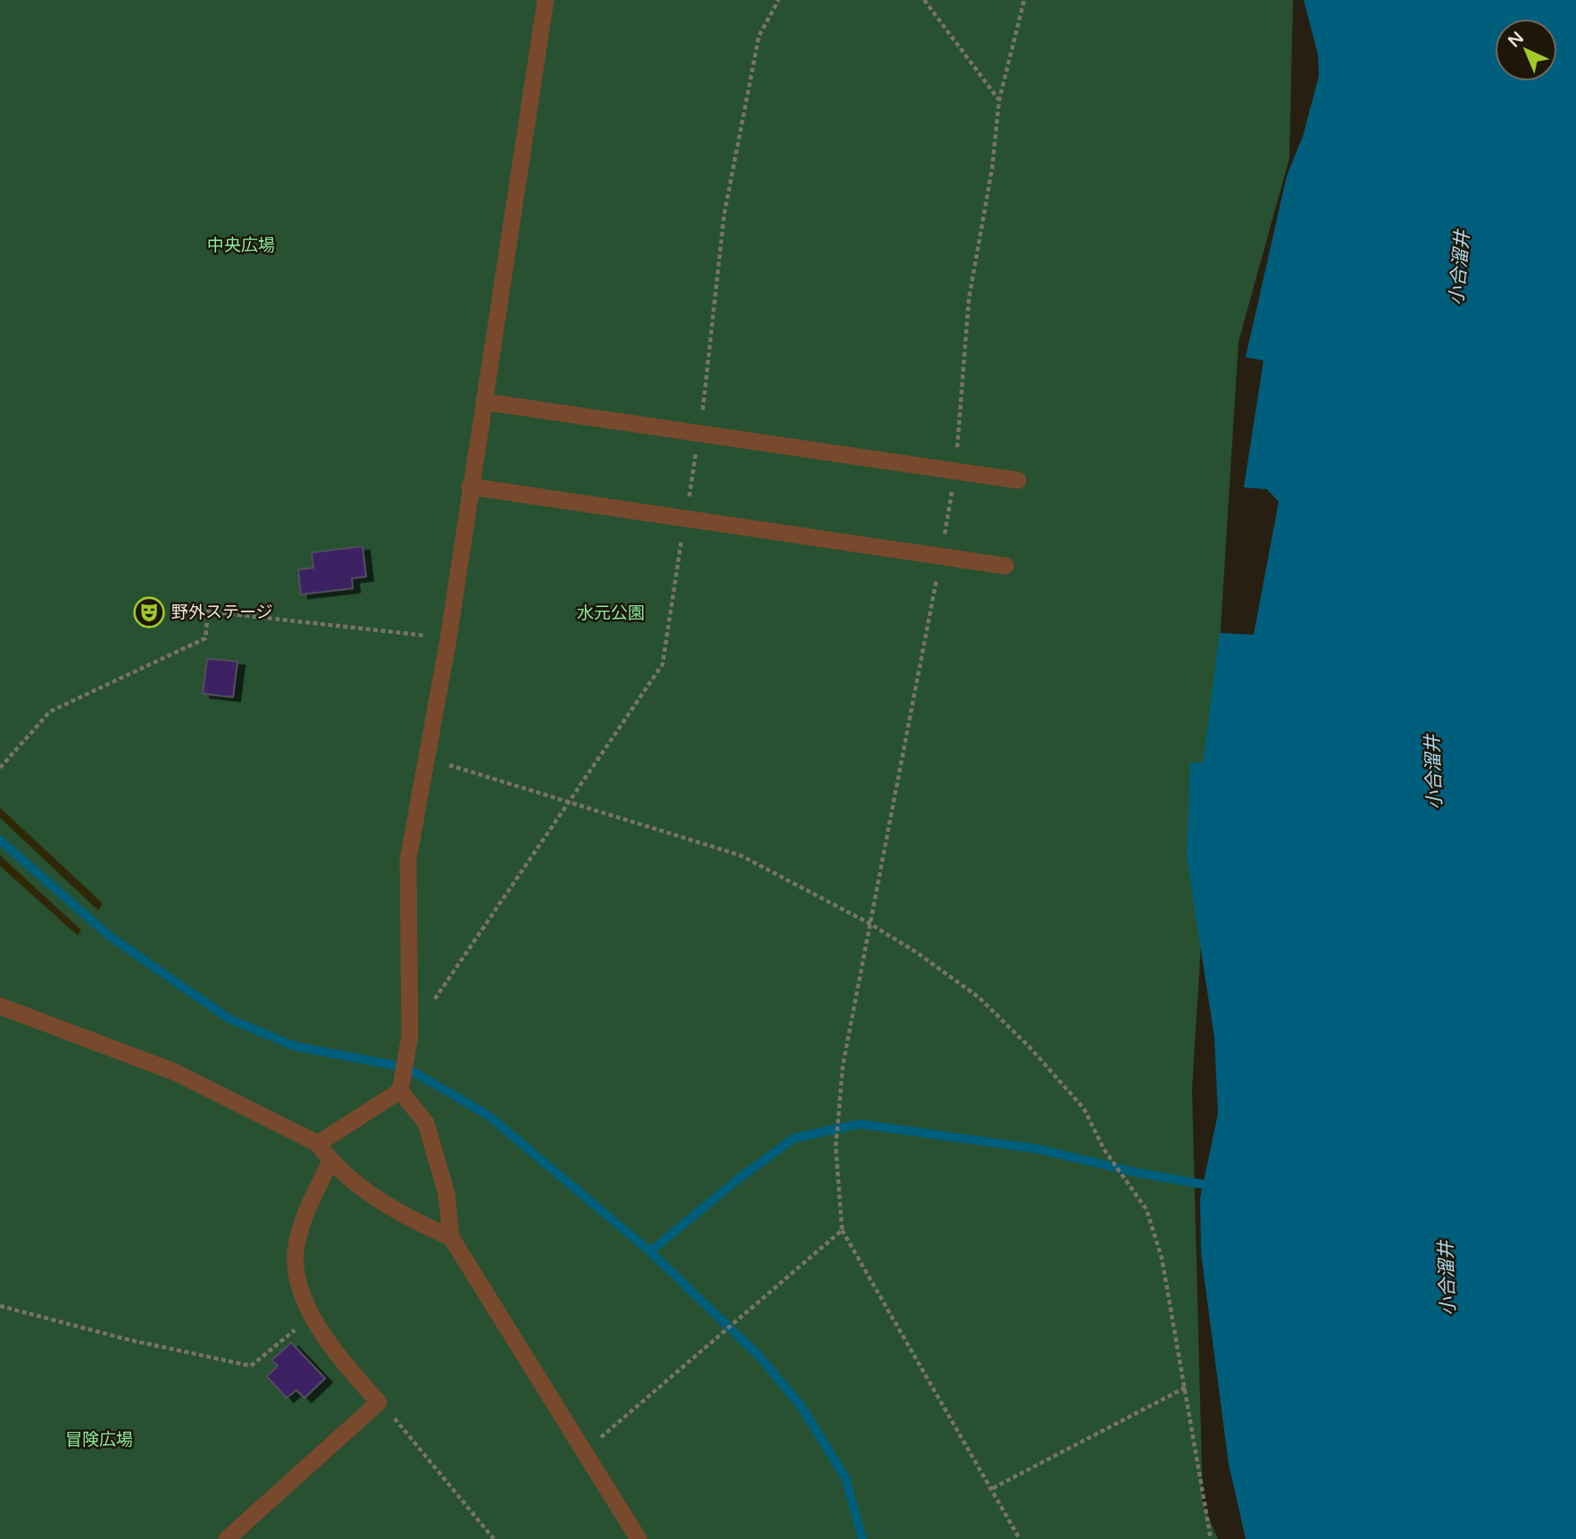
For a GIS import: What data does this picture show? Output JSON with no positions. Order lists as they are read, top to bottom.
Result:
{
  "water": ["小合溜井"],
  "parks": ["中央広場", "水元公園", "冒険広場"],
  "places": {
    "theatre": ["野外ステージ"]
  },
  "north": "top left"
}
